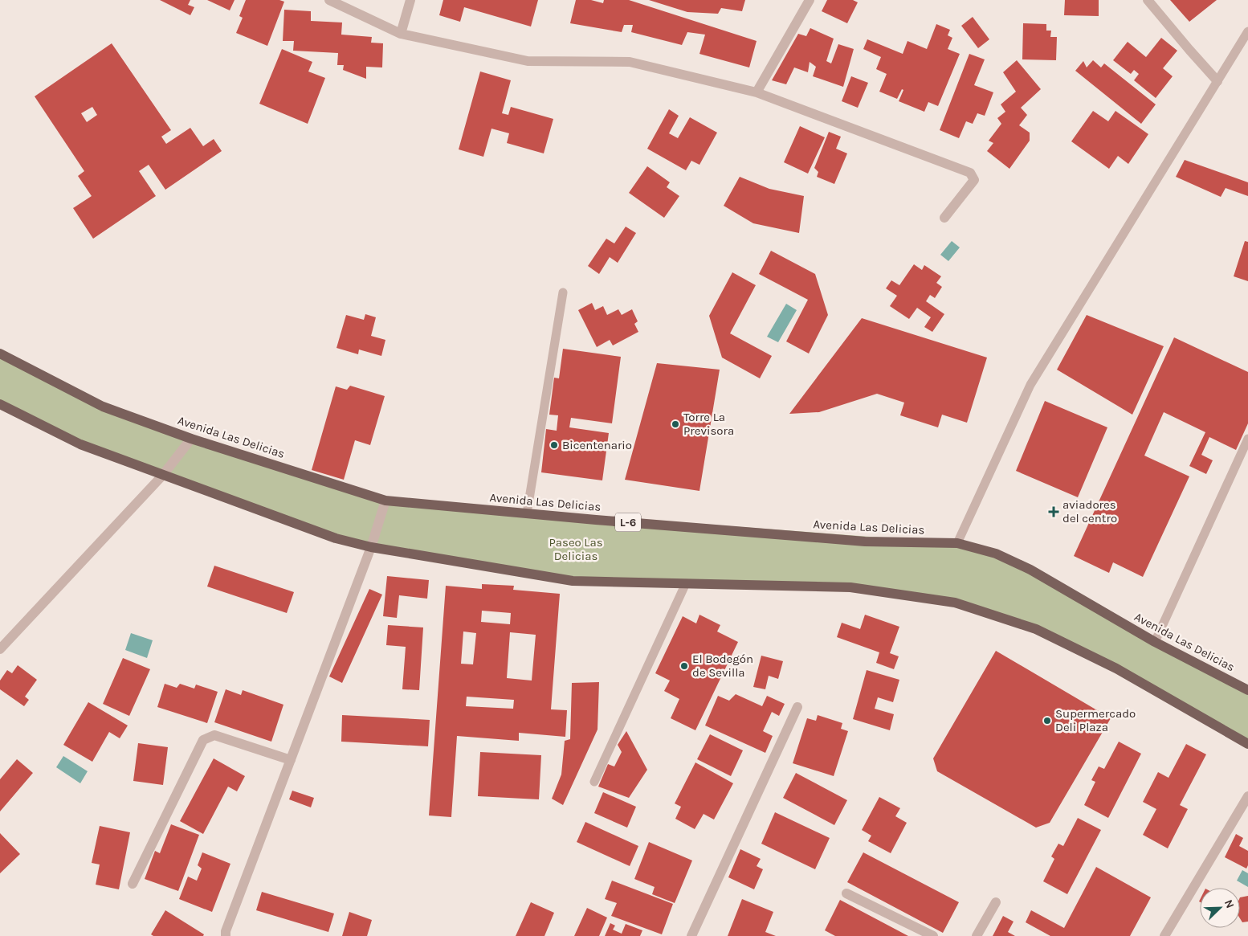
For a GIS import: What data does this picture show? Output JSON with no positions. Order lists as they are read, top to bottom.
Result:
{
  "streets": {
    "main road": ["Avenida Las Delicias", "L-6"]
  },
  "parks": ["Paseo Las Delicias"],
  "places": {
    "other": [
      "Torre La Previsora",
      "Bicentenario",
      "El Bodegón de Sevilla",
      "Supermercado Deli Plaza"
    ],
    "health": ["aviadores del centro"]
  },
  "north": "top right"
}
